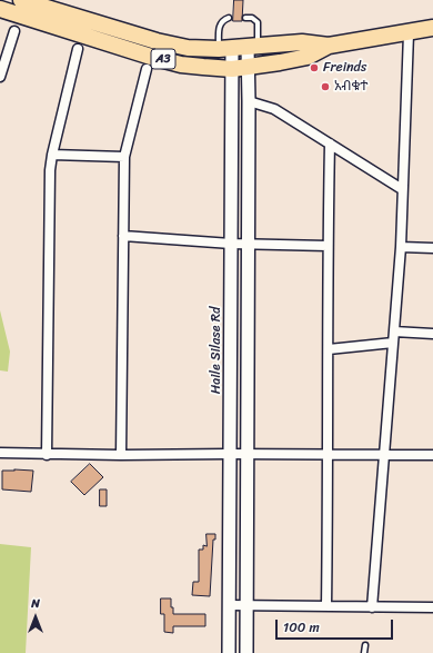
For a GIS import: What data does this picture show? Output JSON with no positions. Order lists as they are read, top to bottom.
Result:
{
  "streets": {
    "highway": ["A3"],
    "main road": ["Haile Silase Rd"]
  },
  "crossings": [
    ["A3", "Haile Silase Rd"]
  ],
  "places": ["Freinds", "አብቁተ"],
  "scale_bar": "100 m",
  "north": "top"
}
